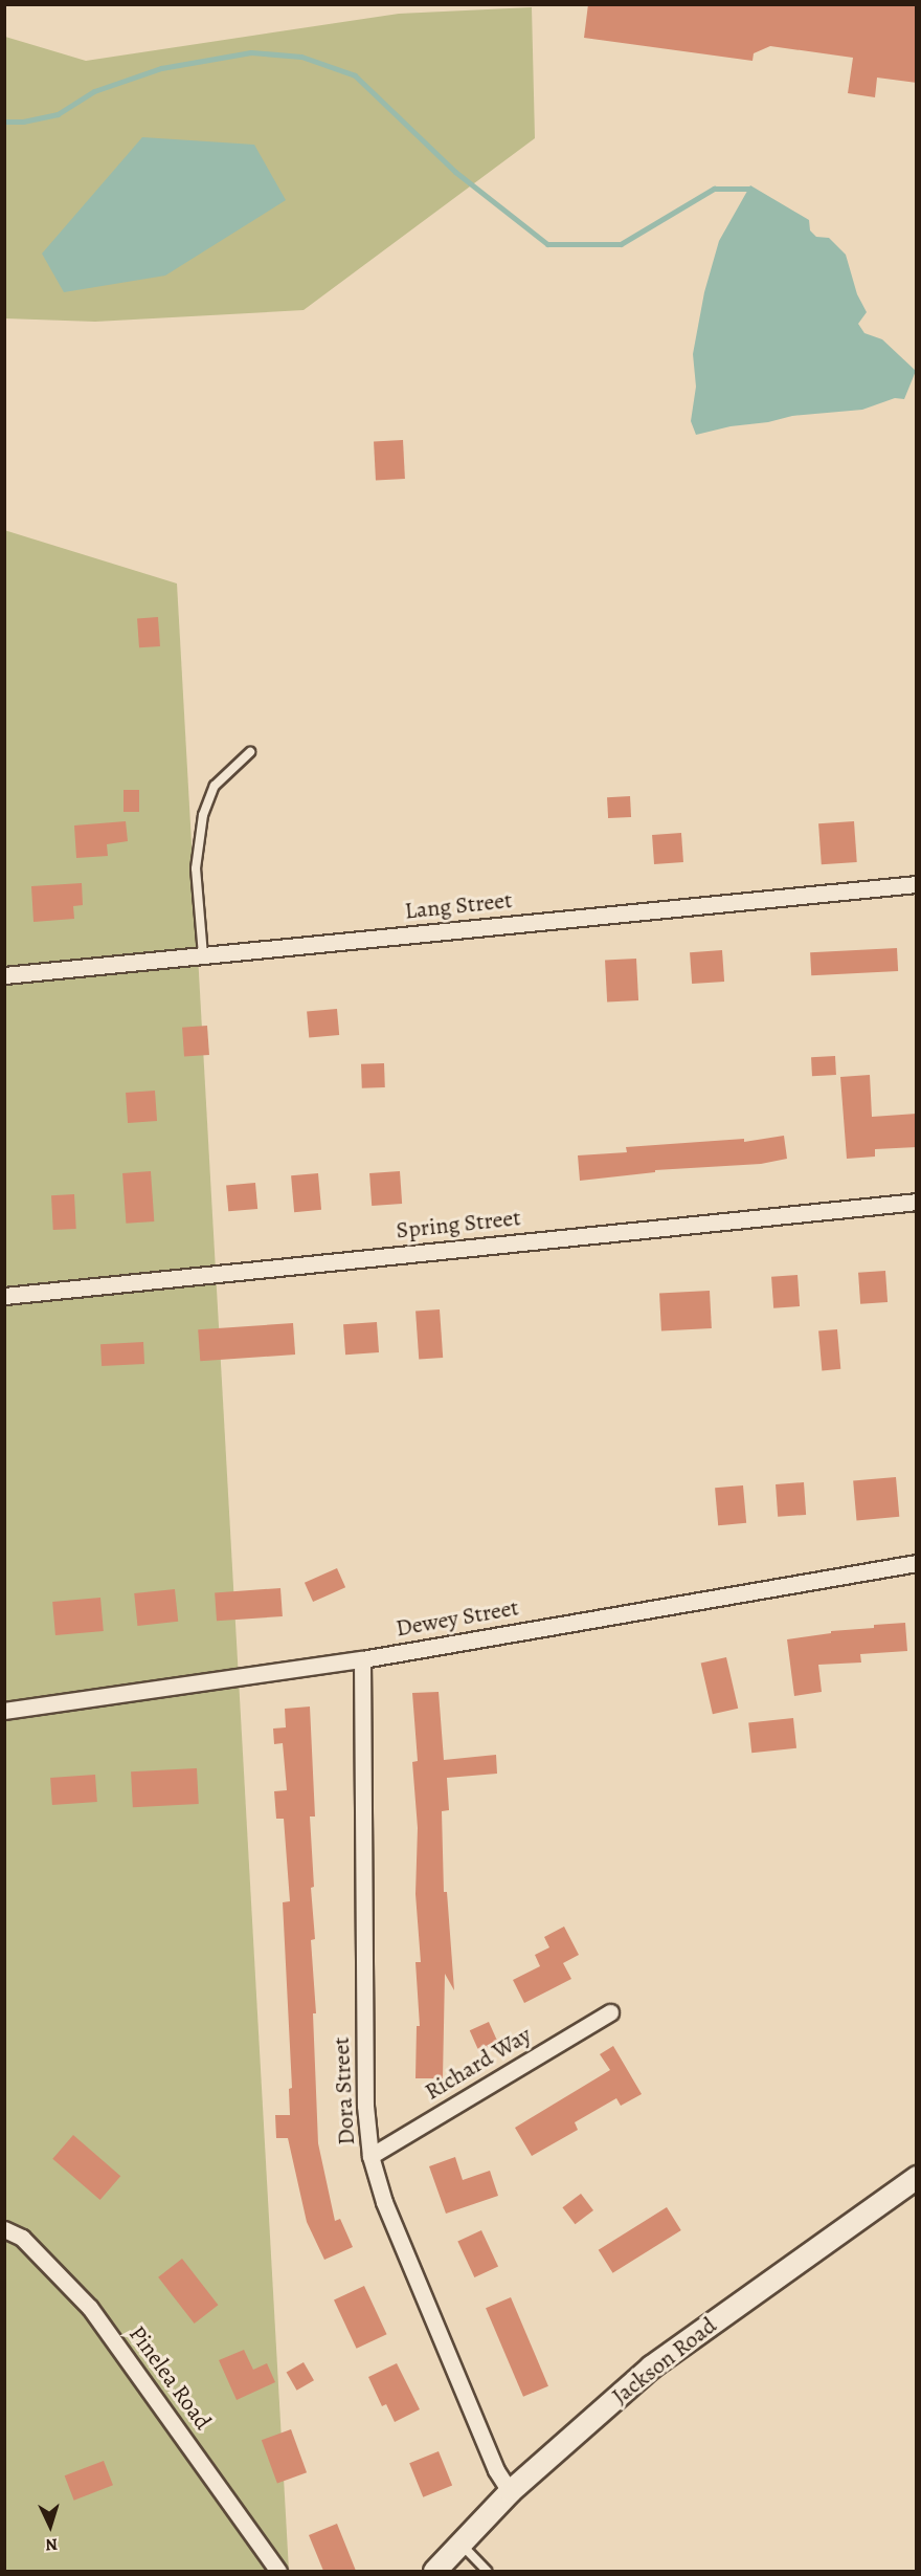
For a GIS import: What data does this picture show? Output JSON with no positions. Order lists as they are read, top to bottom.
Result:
{
  "streets": {
    "main road": ["Jackson Road"],
    "street": [
      "Lang Street",
      "Spring Street",
      "Dewey Street",
      "Richard Way",
      "Dora Street",
      "Pinelea Road"
    ]
  },
  "crossings": [
    ["Dewey Street", "Dora Street"],
    ["Richard Way", "Dora Street"],
    ["Dora Street", "Jackson Road"]
  ],
  "north": "bottom"
}
